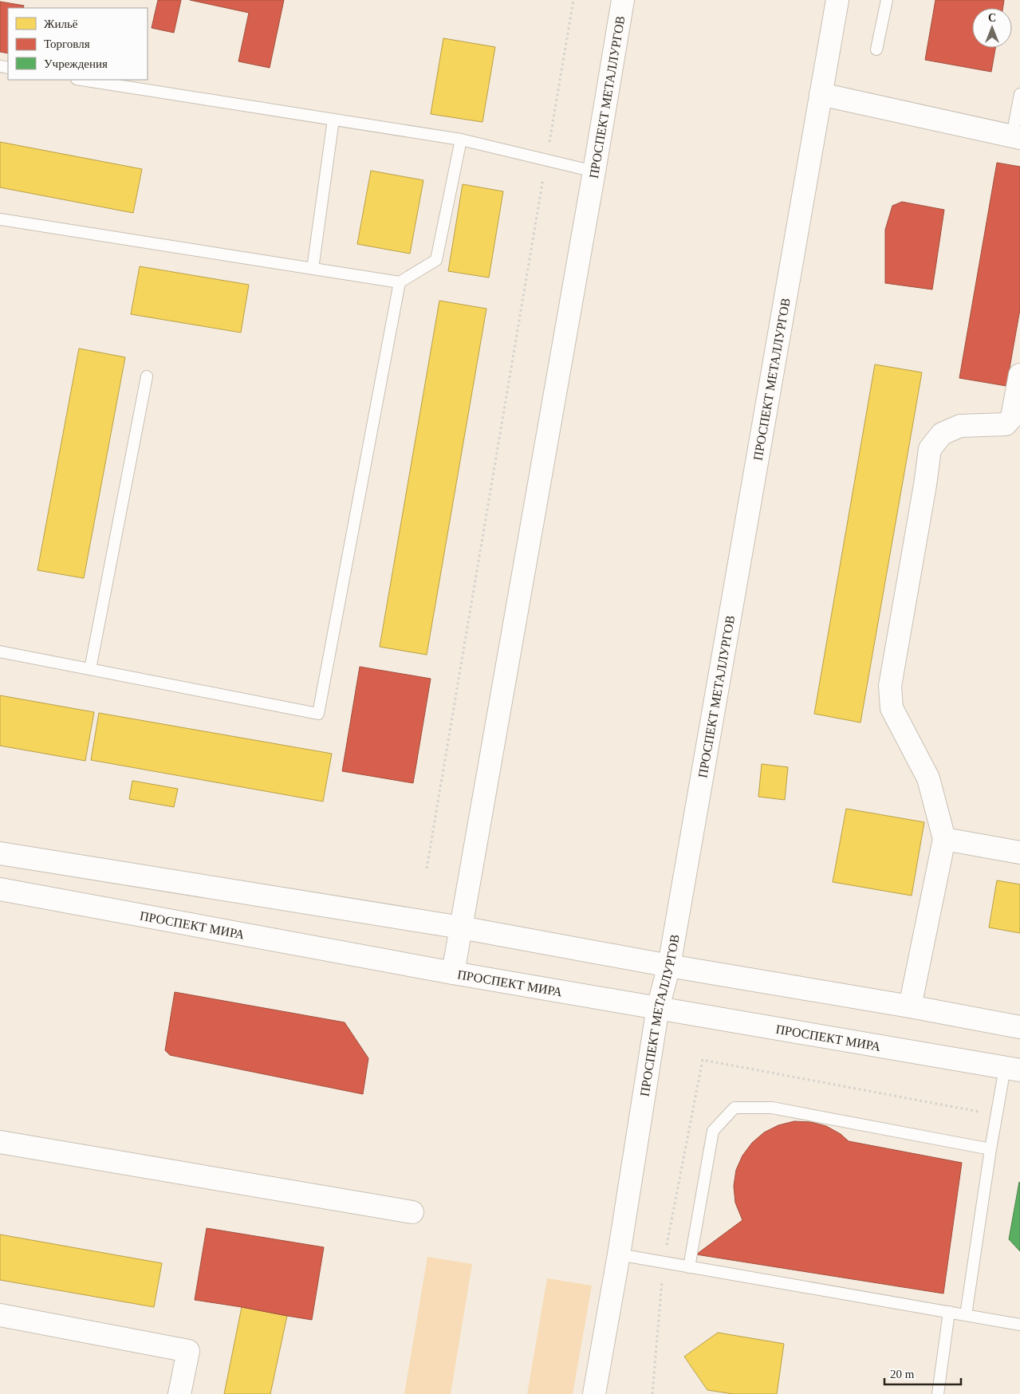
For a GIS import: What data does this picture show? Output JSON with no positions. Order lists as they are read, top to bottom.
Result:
{
  "streets": {
    "main road": ["ПРОСПЕКТ МЕТАЛЛУРГОВ", "ПРОСПЕКТ МИРА"]
  },
  "crossings": [
    ["ПРОСПЕКТ МЕТАЛЛУРГОВ", "ПРОСПЕКТ МИРА"]
  ],
  "legend": ["Жильё", "Торговля", "Учреждения"],
  "scale_bar": "20 m",
  "north": "top"
}
